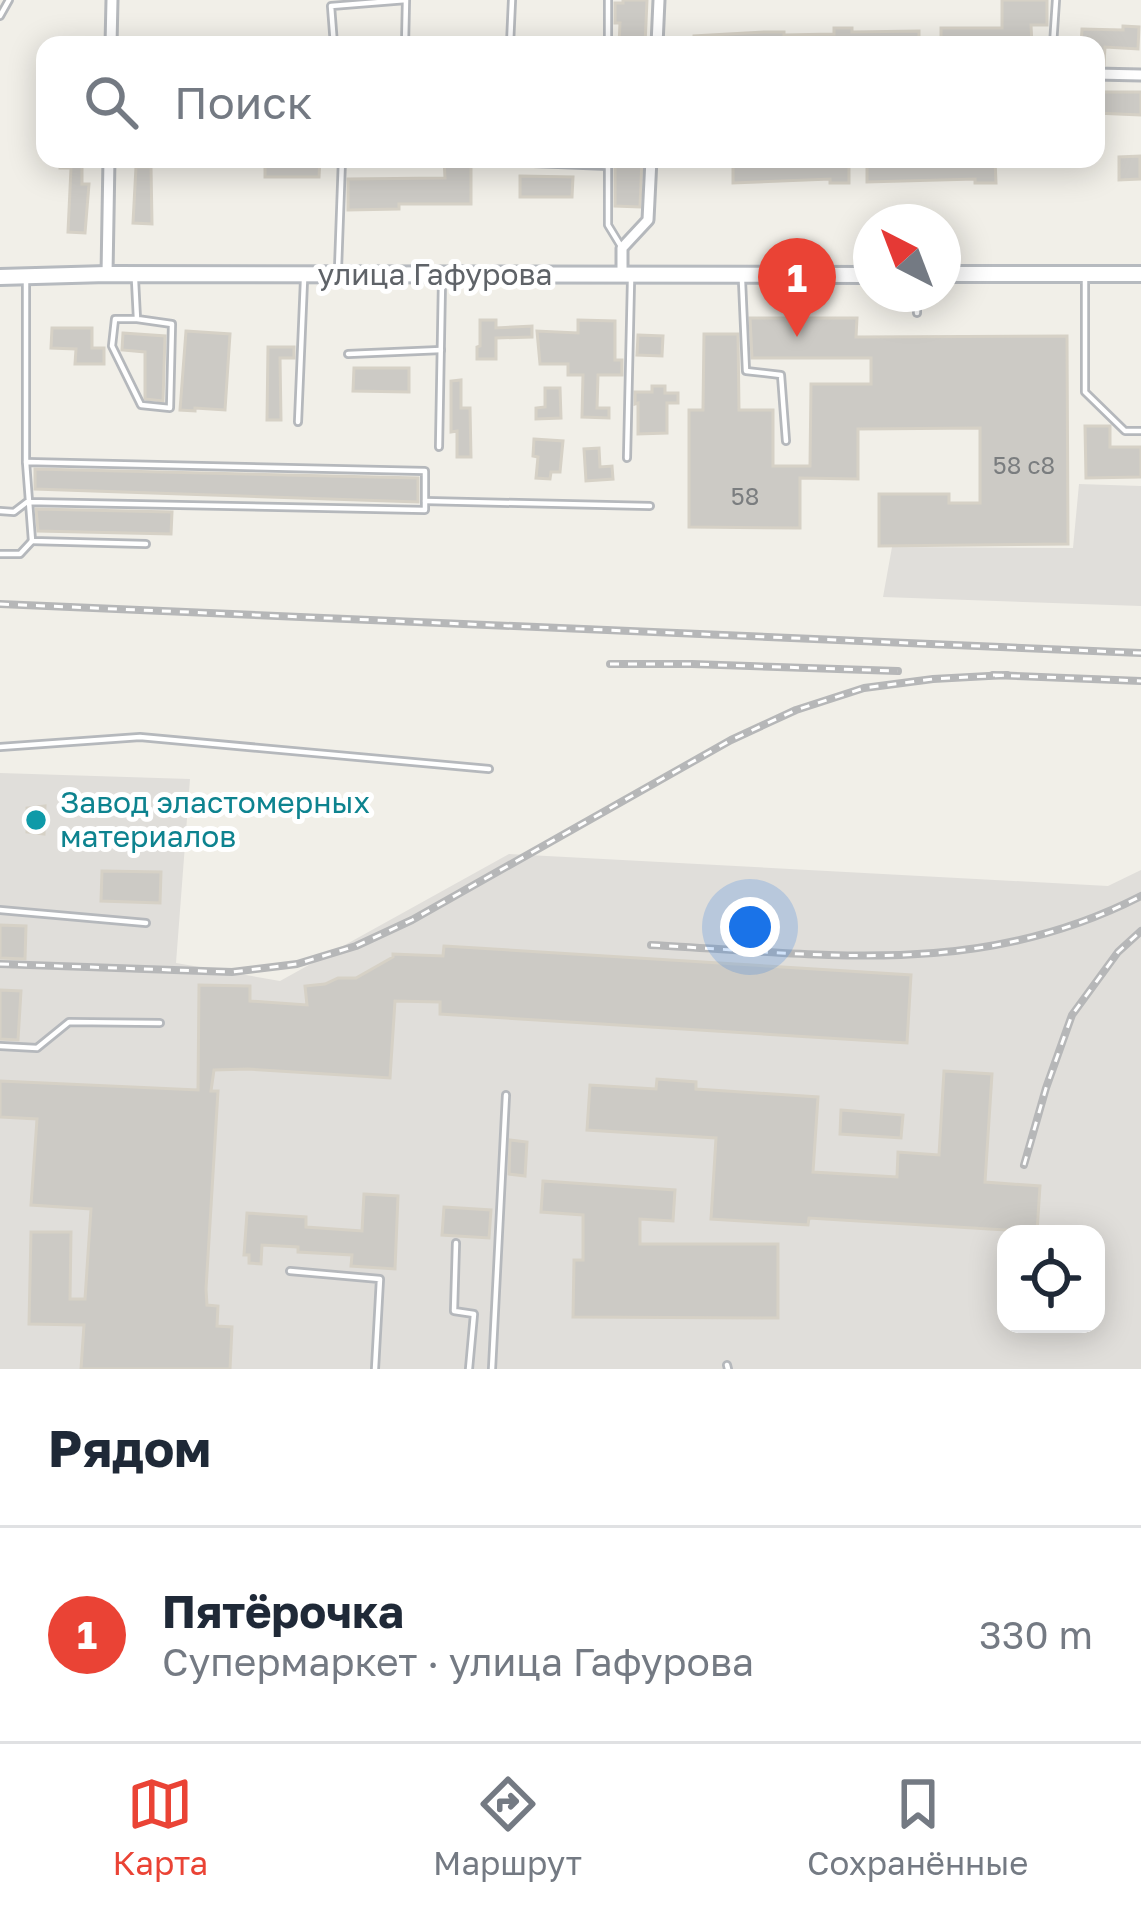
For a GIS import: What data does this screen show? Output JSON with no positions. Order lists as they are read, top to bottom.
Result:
{
  "streets": {
    "main road": ["улица Гафурова"]
  },
  "places": ["Завод эластомерных материалов"],
  "house_numbers": ["58 с8", "58"],
  "north": "top left",
  "page": {
    "search": "Поиск",
    "pins": "1",
    "heading": "Рядом",
    "list": [
      {
        "mark": "1",
        "name": "Пятёрочка",
        "note": "Супермаркет · улица Гафурова",
        "value": "330 m"
      }
    ],
    "nav": ["Карта", "Маршрут", "Сохранённые"]
  }
}
